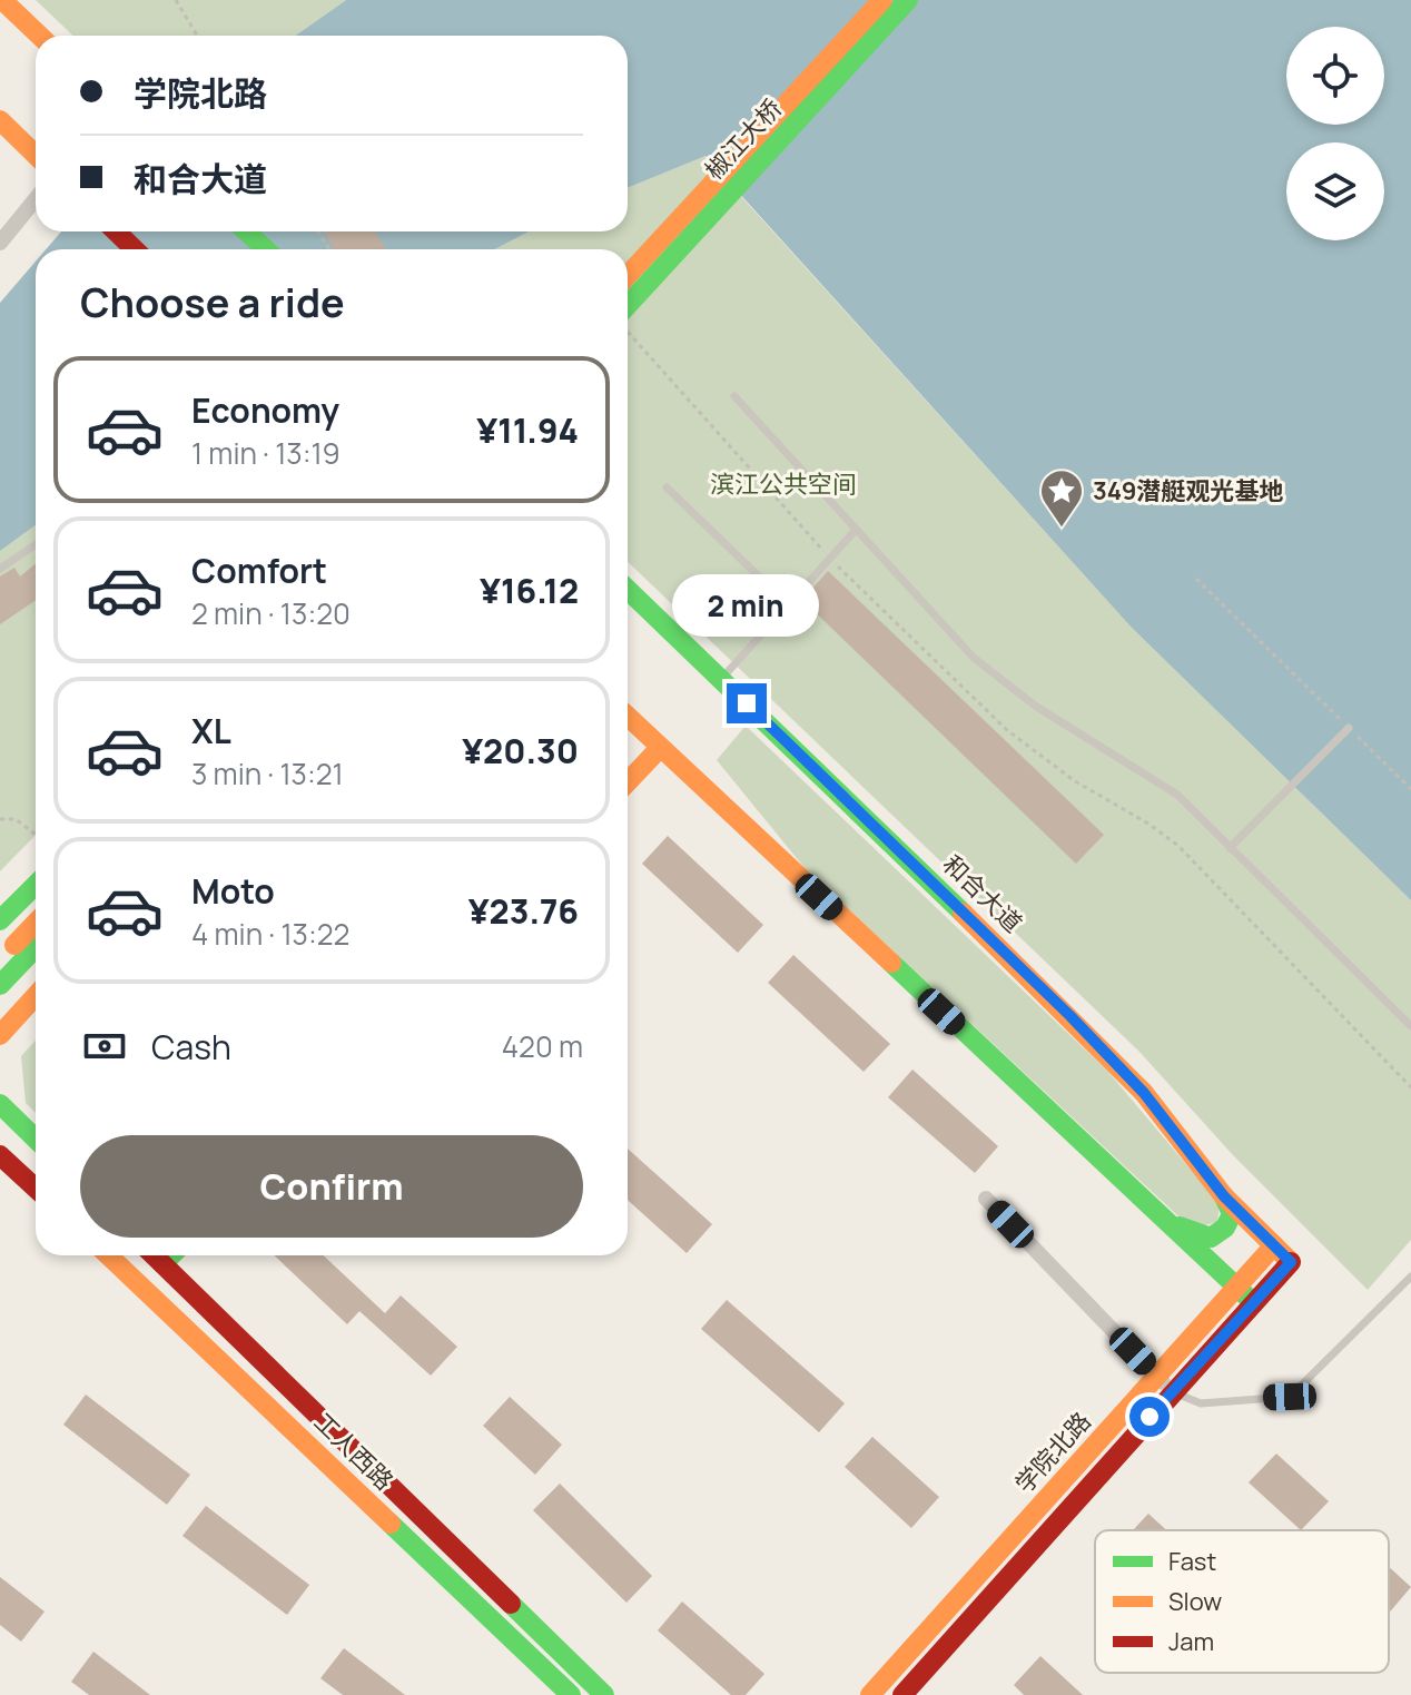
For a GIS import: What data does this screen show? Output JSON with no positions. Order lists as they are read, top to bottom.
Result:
{
  "streets": {
    "main road": [
      "椒江大桥",
      "和合大道",
      "工人西路",
      "学院北路"
    ]
  },
  "crossings": [
    ["和合大道", "学院北路"]
  ],
  "parks": ["滨江公共空间"],
  "places": {
    "place": ["349潜艇观光基地"]
  },
  "legend": ["Fast", "Slow", "Jam"],
  "page": {
    "banner": ["学院北路", "和合大道"],
    "heading": "Choose a ride",
    "list": [
      {
        "name": "Economy",
        "note": "1 min · 13:19",
        "value": "¥11.94"
      },
      {
        "name": "Comfort",
        "note": "2 min · 13:20",
        "value": "¥16.12"
      },
      {
        "name": "XL",
        "note": "3 min · 13:21",
        "value": "¥20.30"
      },
      {
        "name": "Moto",
        "note": "4 min · 13:22",
        "value": "¥23.76"
      }
    ],
    "bubble": "2 min",
    "pay": ["Cash", "420 m"],
    "buttons": "Confirm"
  }
}
